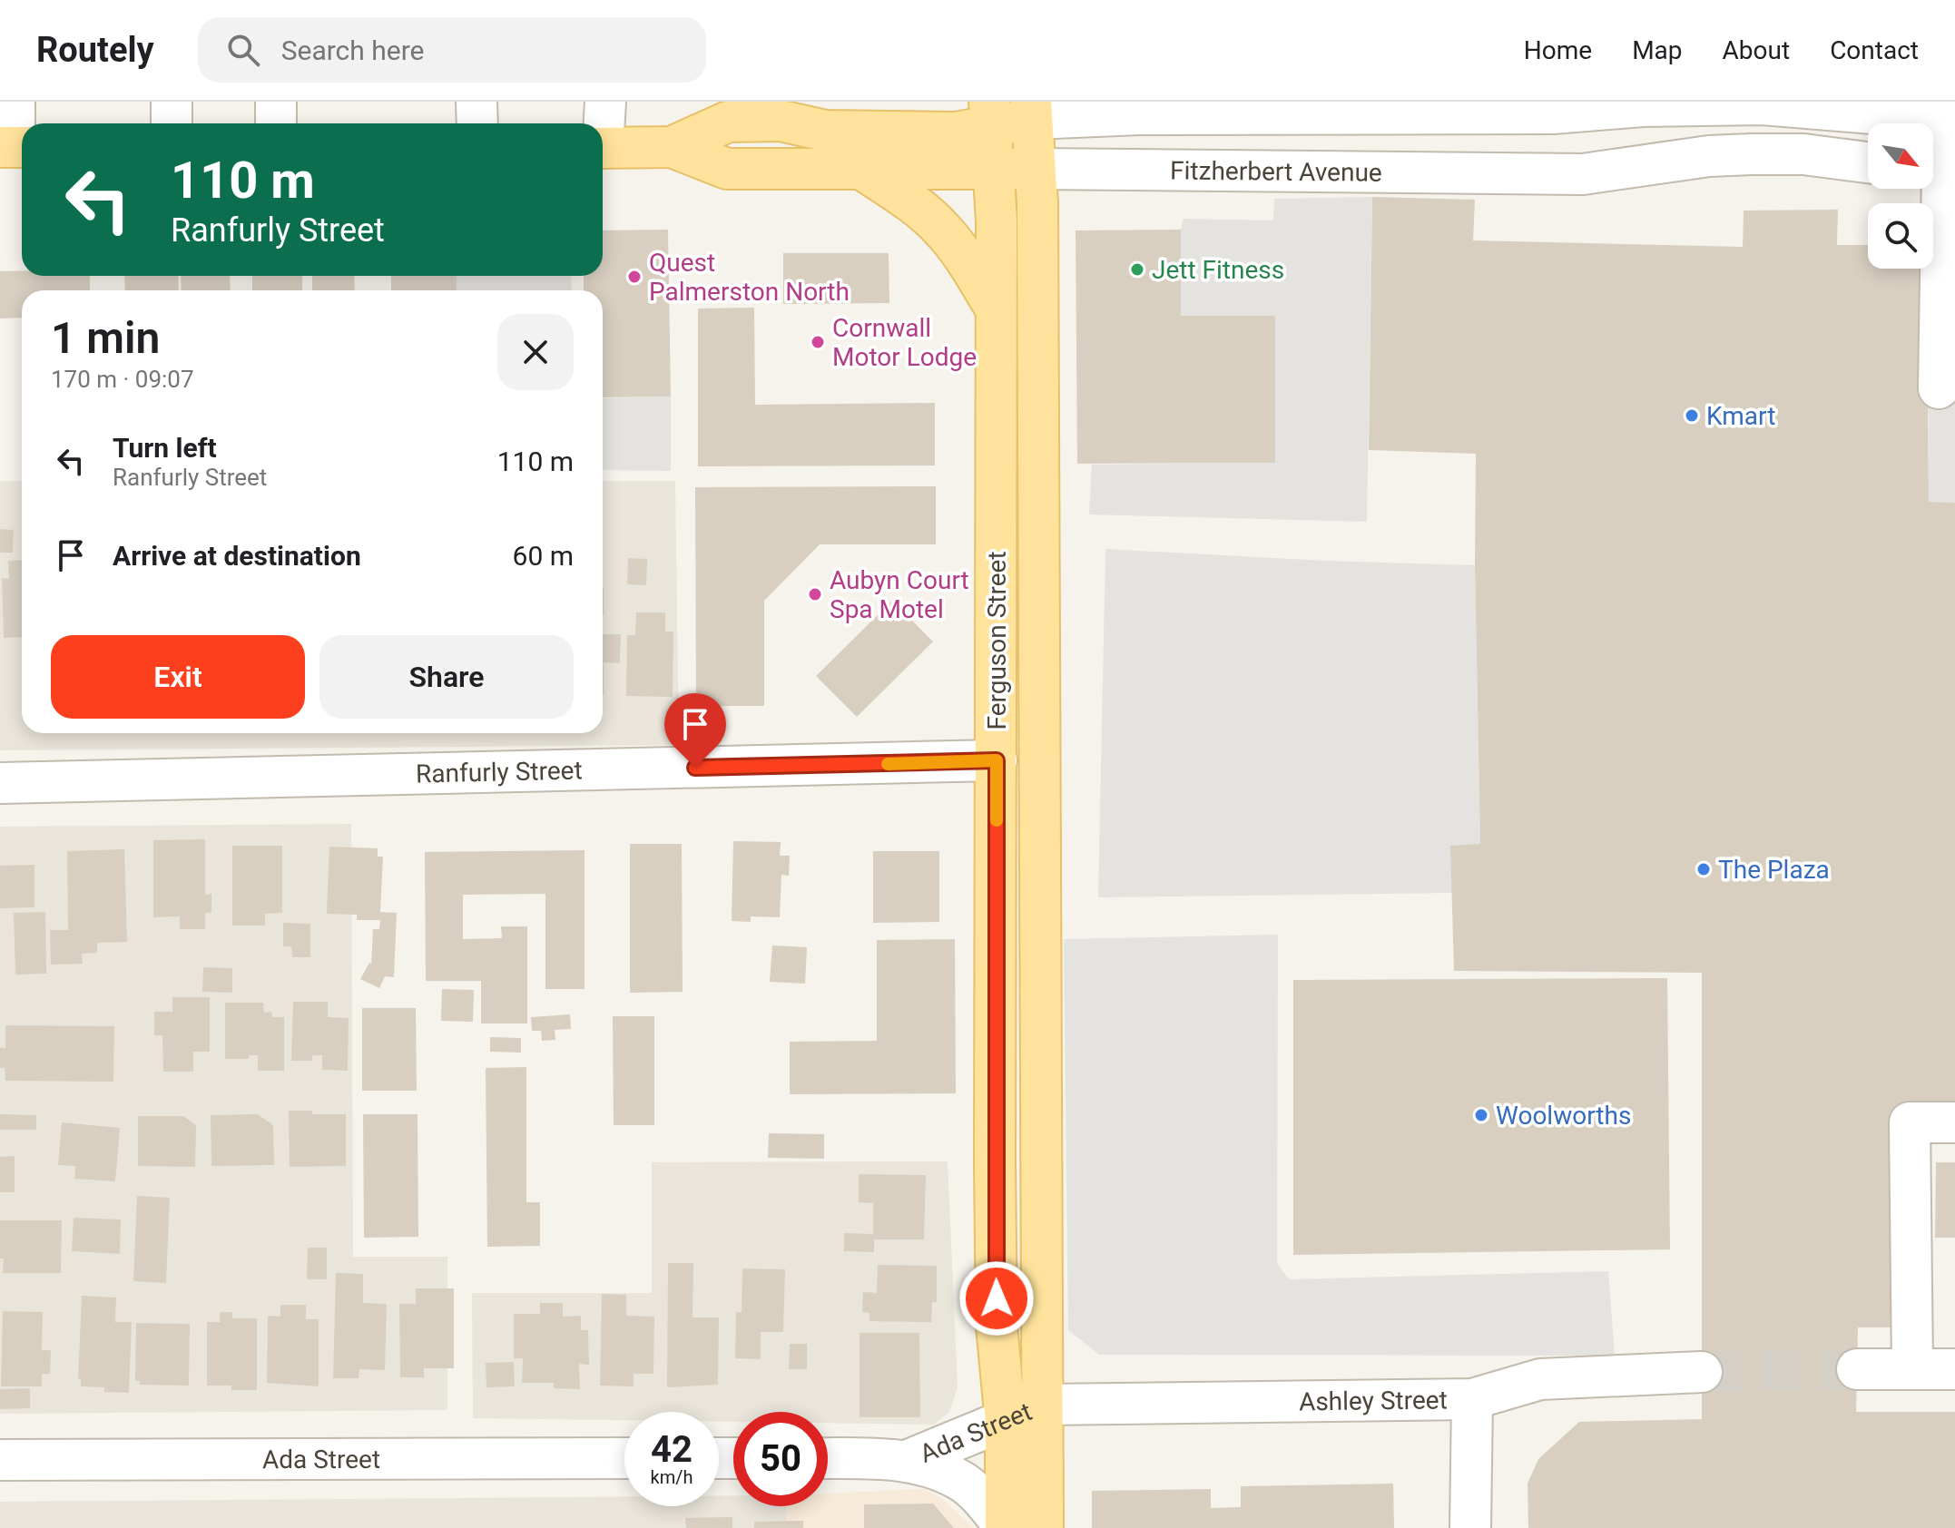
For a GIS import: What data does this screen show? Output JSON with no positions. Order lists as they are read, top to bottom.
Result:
{
  "streets": {
    "main road": ["Fitzherbert Avenue", "Ferguson Street"],
    "street": ["Ranfurly Street", "Ashley Street", "Ada Street"]
  },
  "crossings": [
    ["Fitzherbert Avenue", "Ferguson Street"],
    ["Ferguson Street", "Ranfurly Street"],
    ["Ferguson Street", "Ashley Street"],
    ["Ferguson Street", "Ada Street"],
    ["Ashley Street", "Ada Street"]
  ],
  "places": [
    "Jett Fitness",
    "Quest Palmerston North",
    "Cornwall Motor Lodge",
    "Kmart",
    "Aubyn Court Spa Motel",
    "The Plaza",
    "Woolworths"
  ],
  "north": "bottom right",
  "page": {
    "header": "Routely",
    "search": "Search here",
    "nav": [
      "Home",
      "Map",
      "About",
      "Contact"
    ],
    "turn": ["110 m", "Ranfurly Street"],
    "heading": ["1 min", "170 m · 09:07"],
    "list": [
      {
        "name": "Turn left",
        "note": "Ranfurly Street",
        "value": "110 m"
      },
      {
        "name": "Arrive at destination",
        "value": "60 m"
      }
    ],
    "buttons": ["Exit", "Share"],
    "speed": "42 km/h",
    "limit": "50"
  }
}
